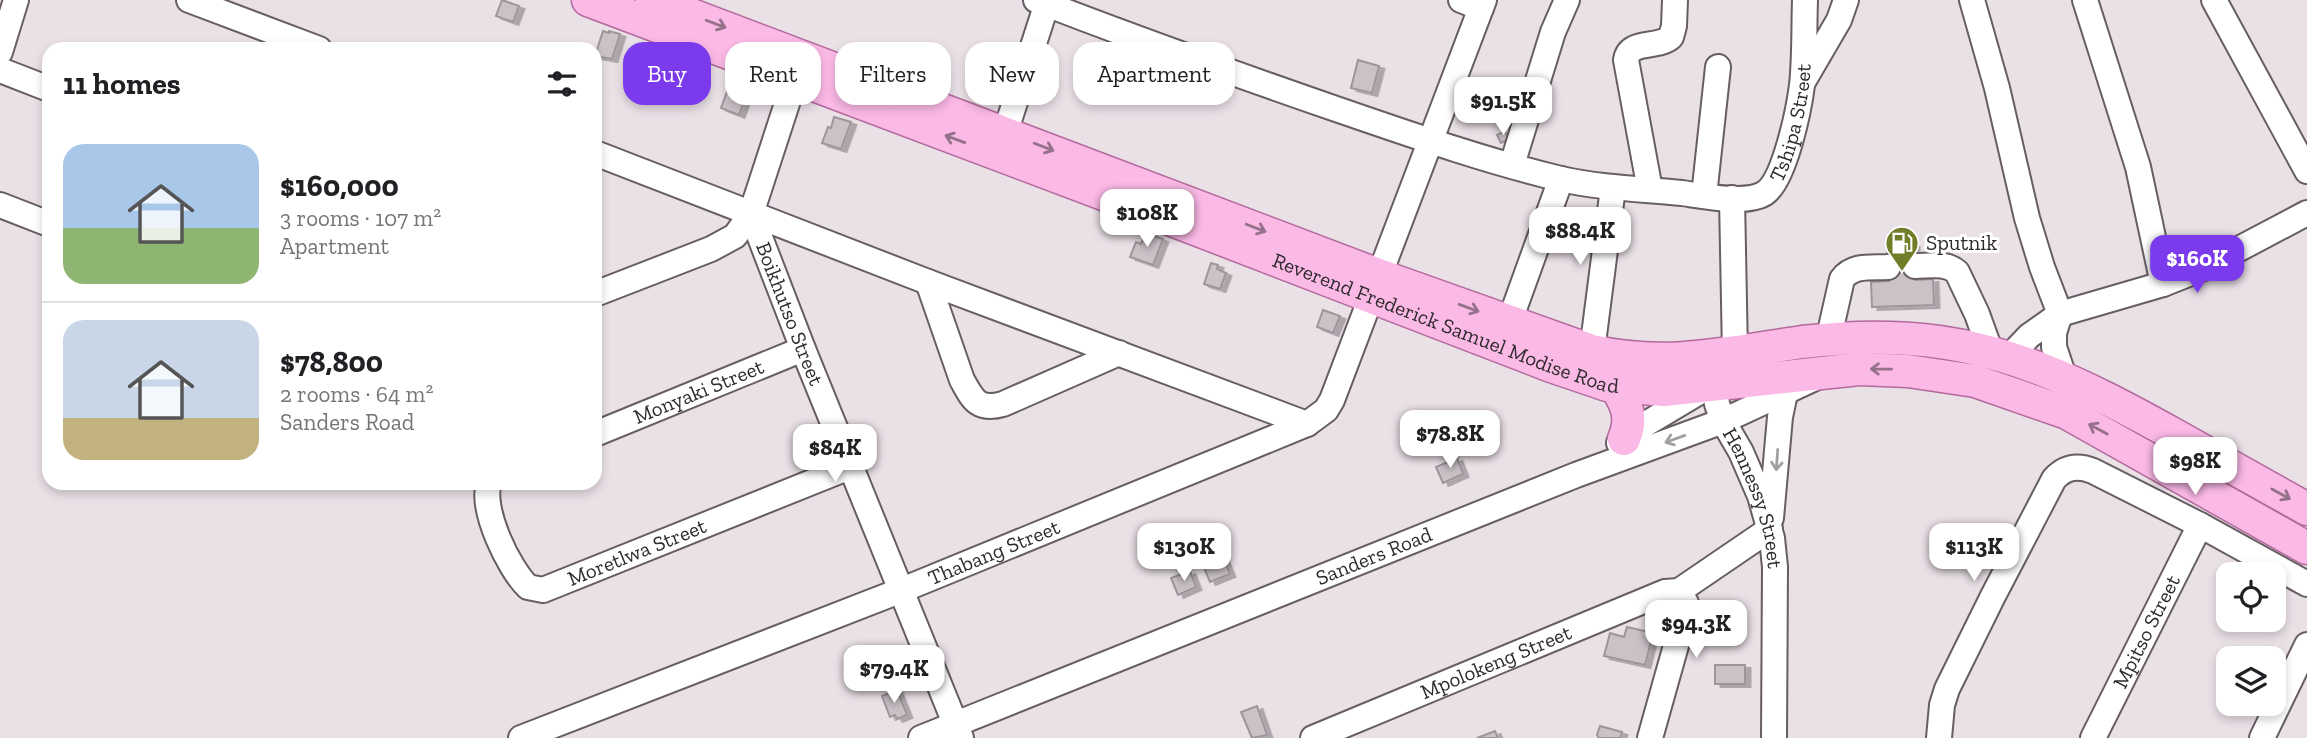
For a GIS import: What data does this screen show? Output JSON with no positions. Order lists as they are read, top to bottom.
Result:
{
  "streets": {
    "main road": ["Reverend Frederick Samuel Modise Road"],
    "street": [
      "Tshipa Street",
      "Boikhutso Street",
      "Monyaki Street",
      "Hennessy Street",
      "Thabang Street",
      "Moretlwa Street",
      "Sanders Road",
      "Mpitso Street",
      "Mpolokeng Street"
    ]
  },
  "crossings": [
    ["Tshipa Street", "Thabang Street"],
    ["Boikhutso Street", "Monyaki Street"],
    ["Boikhutso Street", "Thabang Street"],
    ["Boikhutso Street", "Moretlwa Street"],
    ["Boikhutso Street", "Sanders Road"],
    ["Reverend Frederick Samuel Modise Road", "Hennessy Street"],
    ["Reverend Frederick Samuel Modise Road", "Thabang Street"],
    ["Reverend Frederick Samuel Modise Road", "Sanders Road"],
    ["Hennessy Street", "Sanders Road"],
    ["Hennessy Street", "Mpolokeng Street"]
  ],
  "places": {
    "fuel station": ["Sputnik"]
  },
  "page": {
    "chip": [
      "Buy",
      "Rent",
      "Filters",
      "New",
      "Apartment"
    ],
    "heading": "11 homes",
    "price": [
      "$91.5K",
      "$108K",
      "$88.4K",
      "$160K",
      "$78.8K",
      "$84K",
      "$98K",
      "$130K",
      "$113K",
      "$94.3K",
      "$79.4K"
    ],
    "list": [
      {
        "name": "$160,000",
        "note": "3 rooms · 107 m² · Apartment"
      },
      {
        "name": "$78,800",
        "note": "2 rooms · 64 m² · Sanders Road"
      }
    ]
  }
}
